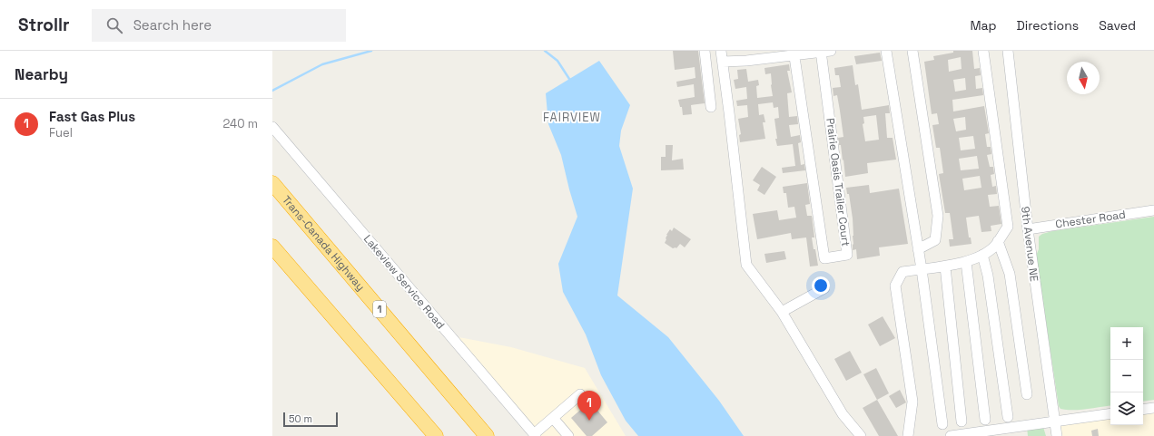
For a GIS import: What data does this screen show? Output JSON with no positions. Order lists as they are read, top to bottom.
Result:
{
  "streets": {
    "highway": ["Trans-Canada Highway", "1"],
    "street": [
      "Prairie Oasis Trailer Court",
      "Chester Road",
      "9th Avenue NE",
      "Lakeview Service Road"
    ]
  },
  "crossings": [
    ["Chester Road", "9th Avenue NE"]
  ],
  "districts": ["FAIRVIEW"],
  "scale_bar": "50 m",
  "north": "bottom",
  "page": {
    "header": "Strollr",
    "search": "Search here",
    "nav": ["Map", "Directions", "Saved"],
    "heading": "Nearby",
    "list": [
      {
        "mark": "1",
        "name": "Fast Gas Plus",
        "note": "Fuel",
        "value": "240 m"
      }
    ],
    "map_buttons": ["+", "−"],
    "pins": "1",
    "scale": "50 m"
  }
}
